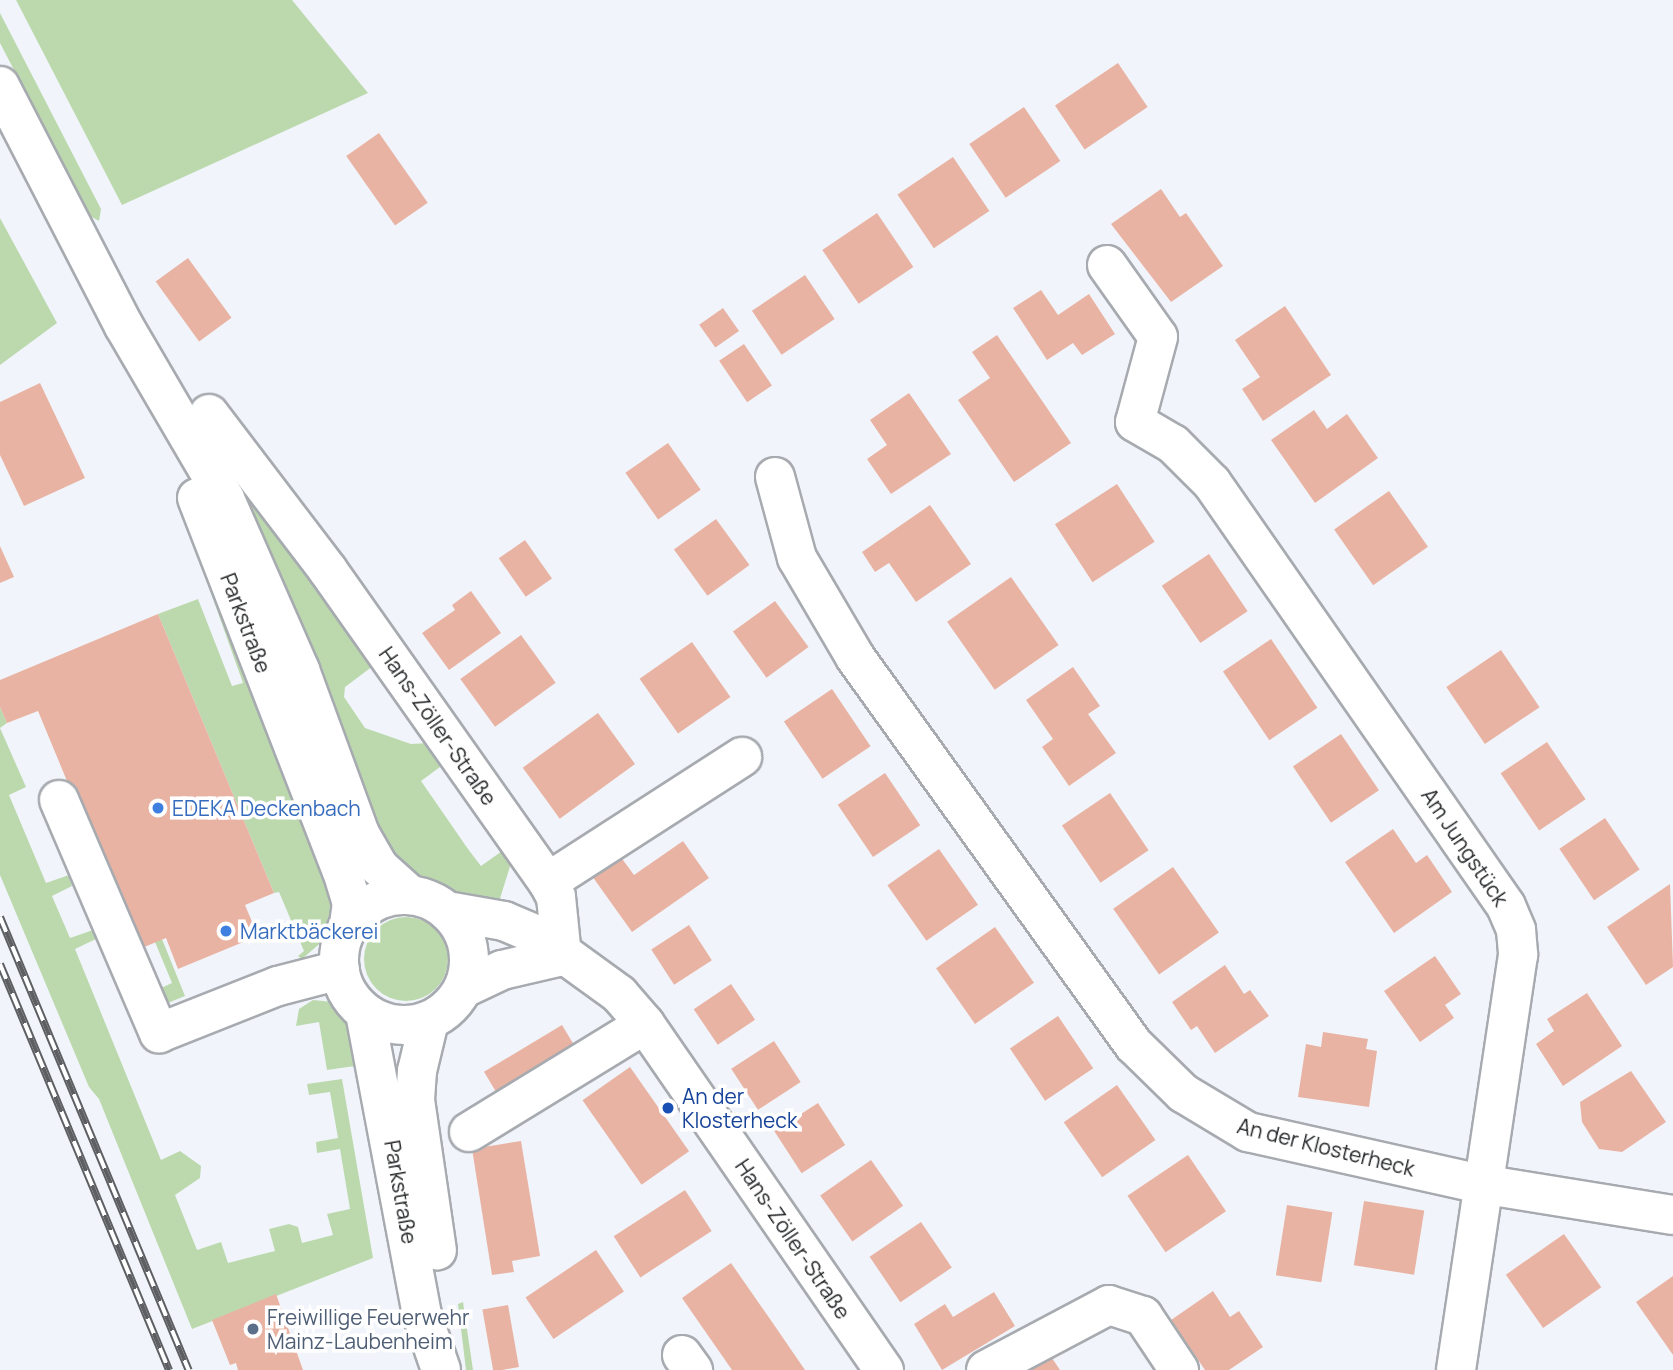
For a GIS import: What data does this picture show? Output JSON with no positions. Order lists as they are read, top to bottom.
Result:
{
  "streets": {
    "street": [
      "Parkstraße",
      "Hans-Zöller-Straße",
      "Am Jungstück",
      "An der Klosterheck"
    ]
  },
  "crossings": [
    ["Parkstraße", "Hans-Zöller-Straße"],
    ["Am Jungstück", "An der Klosterheck"]
  ],
  "places": [
    "EDEKA Deckenbach",
    "Marktbäckerei",
    "An der Klosterheck",
    "Freiwillige Feuerwehr Mainz-Laubenheim"
  ]
}
